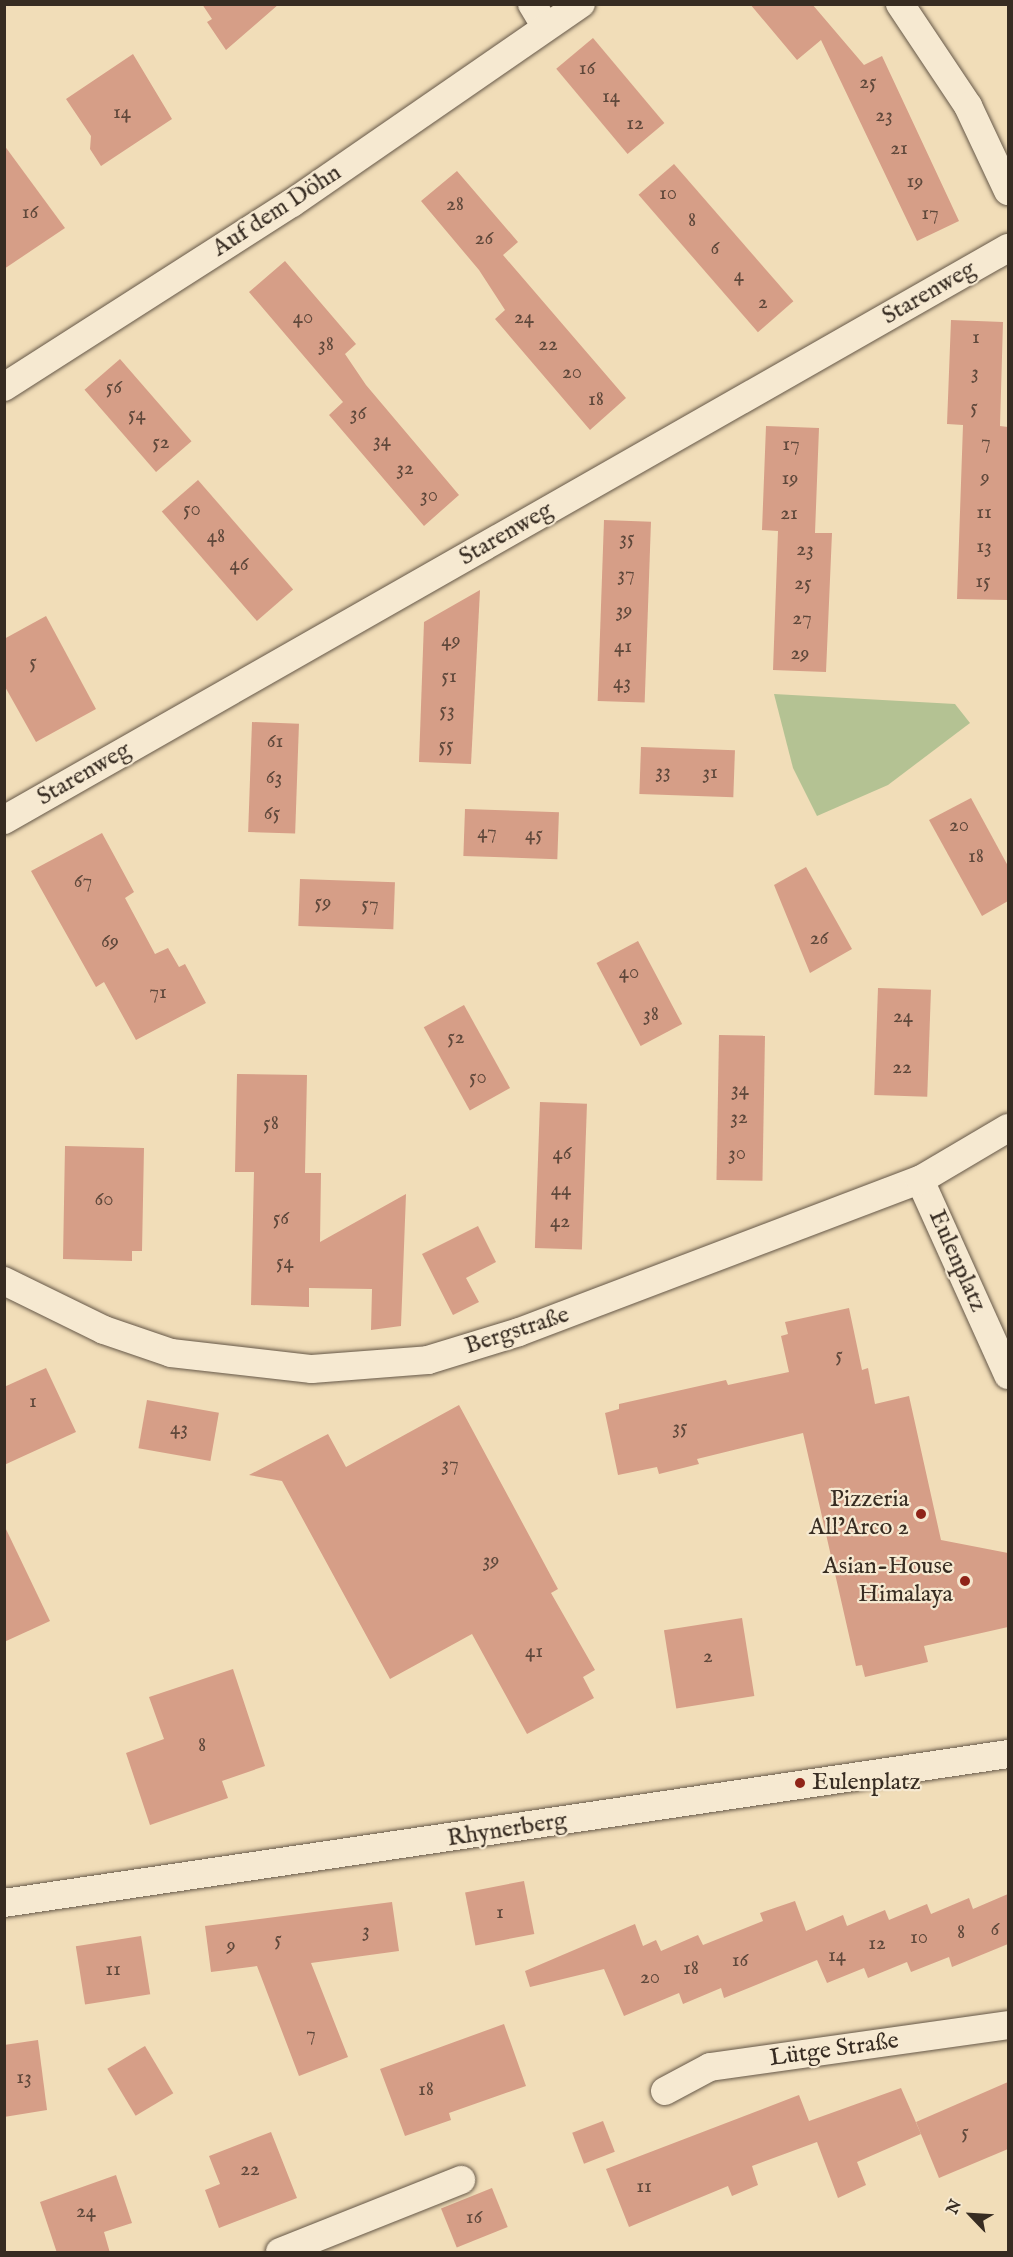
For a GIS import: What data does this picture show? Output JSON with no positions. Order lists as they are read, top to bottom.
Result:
{
  "streets": {
    "street": [
      "Auf dem Döhn",
      "Starenweg",
      "Eulenplatz",
      "Bergstraße",
      "Rhynerberg",
      "Lütge Straße"
    ]
  },
  "crossings": [
    ["Eulenplatz", "Bergstraße"]
  ],
  "places": ["Pizzeria All’Arco 2", "Asian-House Himalaya", "Eulenplatz"],
  "house_numbers": [
    "16",
    "25",
    "14",
    "14",
    "23",
    "12",
    "21",
    "19",
    "10",
    "28",
    "16",
    "17",
    "8",
    "26",
    "6",
    "4",
    "2",
    "40",
    "24",
    "1",
    "38",
    "22",
    "20",
    "3",
    "56",
    "18",
    "5",
    "36",
    "54",
    "34",
    "52",
    "7",
    "17",
    "32",
    "9",
    "19",
    "30",
    "50",
    "11",
    "21",
    "48",
    "35",
    "13",
    "23",
    "46",
    "37",
    "15",
    "25",
    "39",
    "27",
    "49",
    "41",
    "29",
    "5",
    "51",
    "43",
    "53",
    "61",
    "55",
    "33",
    "31",
    "63",
    "65",
    "20",
    "47",
    "45",
    "18",
    "67",
    "59",
    "57",
    "26",
    "69",
    "40",
    "71",
    "38",
    "24",
    "52",
    "22",
    "50",
    "34",
    "32",
    "58",
    "46",
    "30",
    "44",
    "60",
    "56",
    "42",
    "54",
    "5",
    "1",
    "35",
    "43",
    "37",
    "39",
    "41",
    "2",
    "8",
    "1",
    "6",
    "3",
    "8",
    "10",
    "5",
    "12",
    "9",
    "14",
    "16",
    "18",
    "11",
    "20",
    "7",
    "13",
    "18",
    "5",
    "22",
    "11",
    "24",
    "16"
  ],
  "north": "top left"
}
